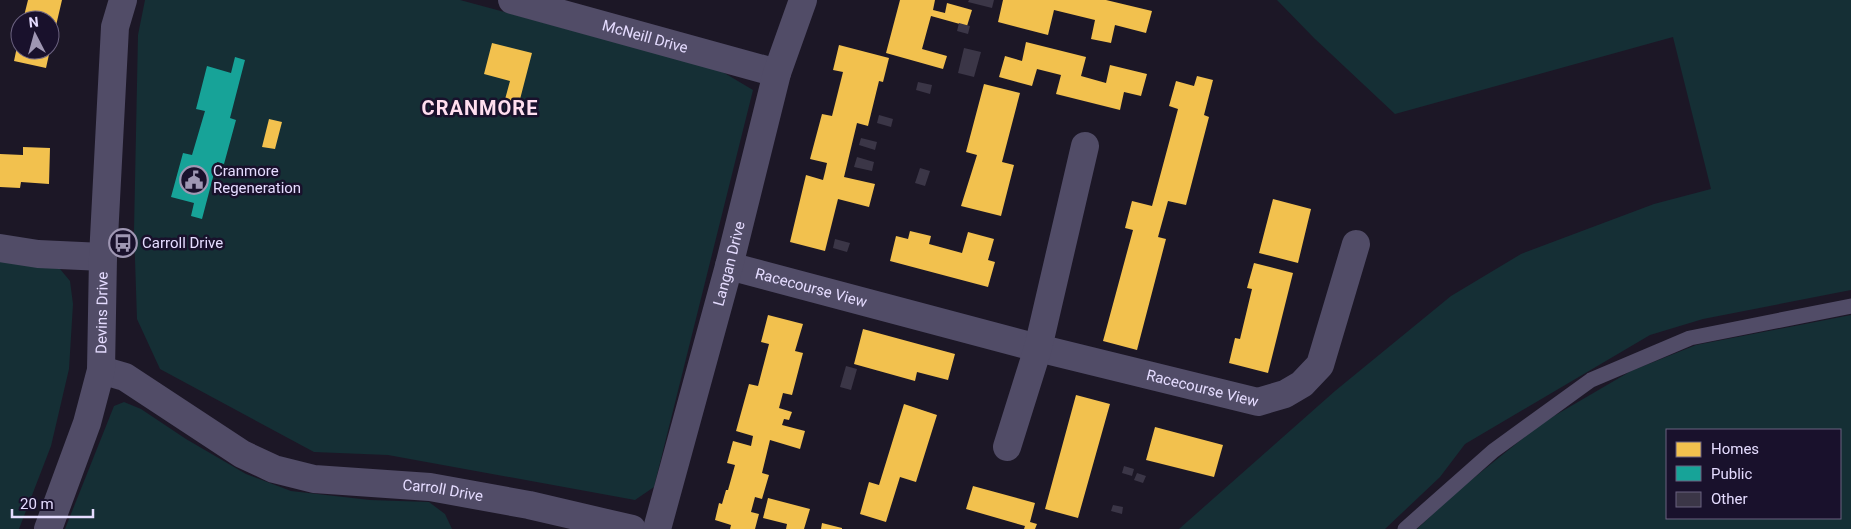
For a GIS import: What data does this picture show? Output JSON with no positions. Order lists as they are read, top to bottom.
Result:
{
  "streets": {
    "street": [
      "McNeill Drive",
      "Langan Drive",
      "Racecourse View",
      "Devins Drive",
      "Carroll Drive"
    ]
  },
  "crossings": [
    ["McNeill Drive", "Langan Drive"],
    ["Langan Drive", "Racecourse View"],
    ["Devins Drive", "Carroll Drive"]
  ],
  "districts": ["CRANMORE"],
  "places": {
    "public building": ["Cranmore Regeneration"],
    "bus stop": ["Carroll Drive"]
  },
  "legend": ["Homes", "Public", "Other"],
  "scale_bar": "20 m",
  "north": "top"
}
